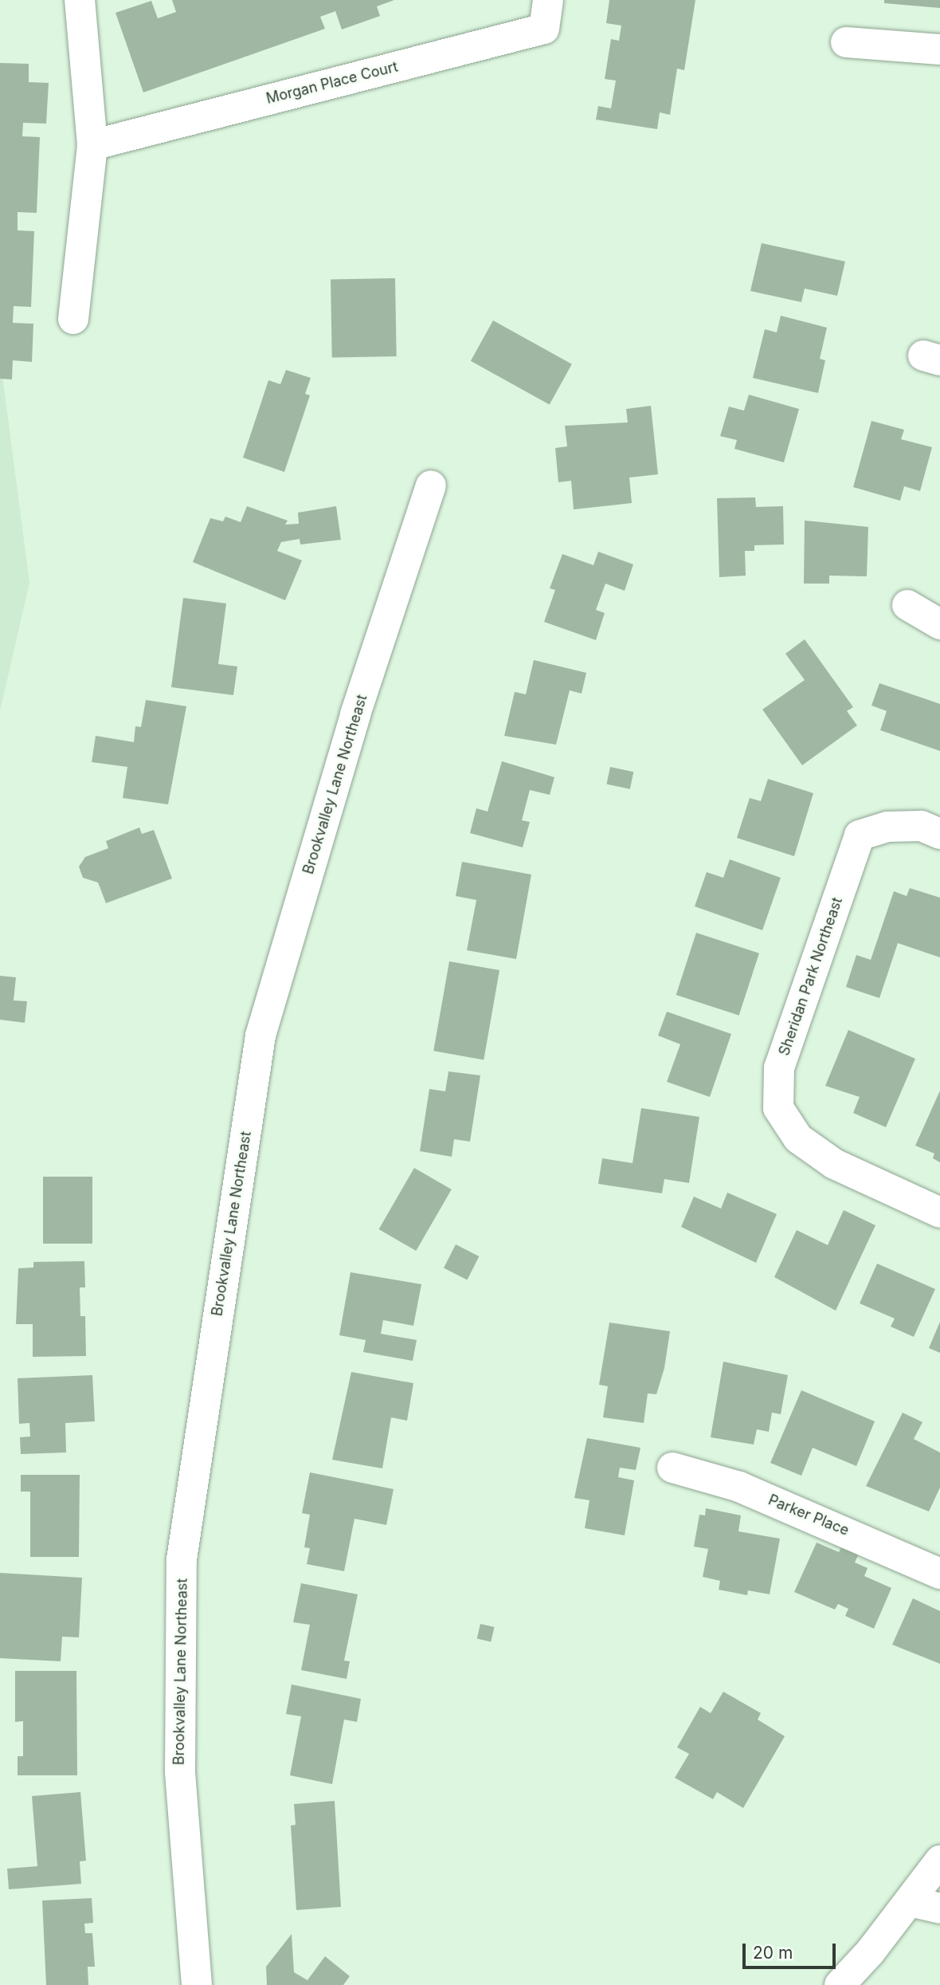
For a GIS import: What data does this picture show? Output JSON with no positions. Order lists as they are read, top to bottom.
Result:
{
  "streets": {
    "street": [
      "Morgan Place Court",
      "Brookvalley Lane Northeast",
      "Sheridan Park Northeast",
      "Parker Place"
    ]
  },
  "scale_bar": "20 m"
}
